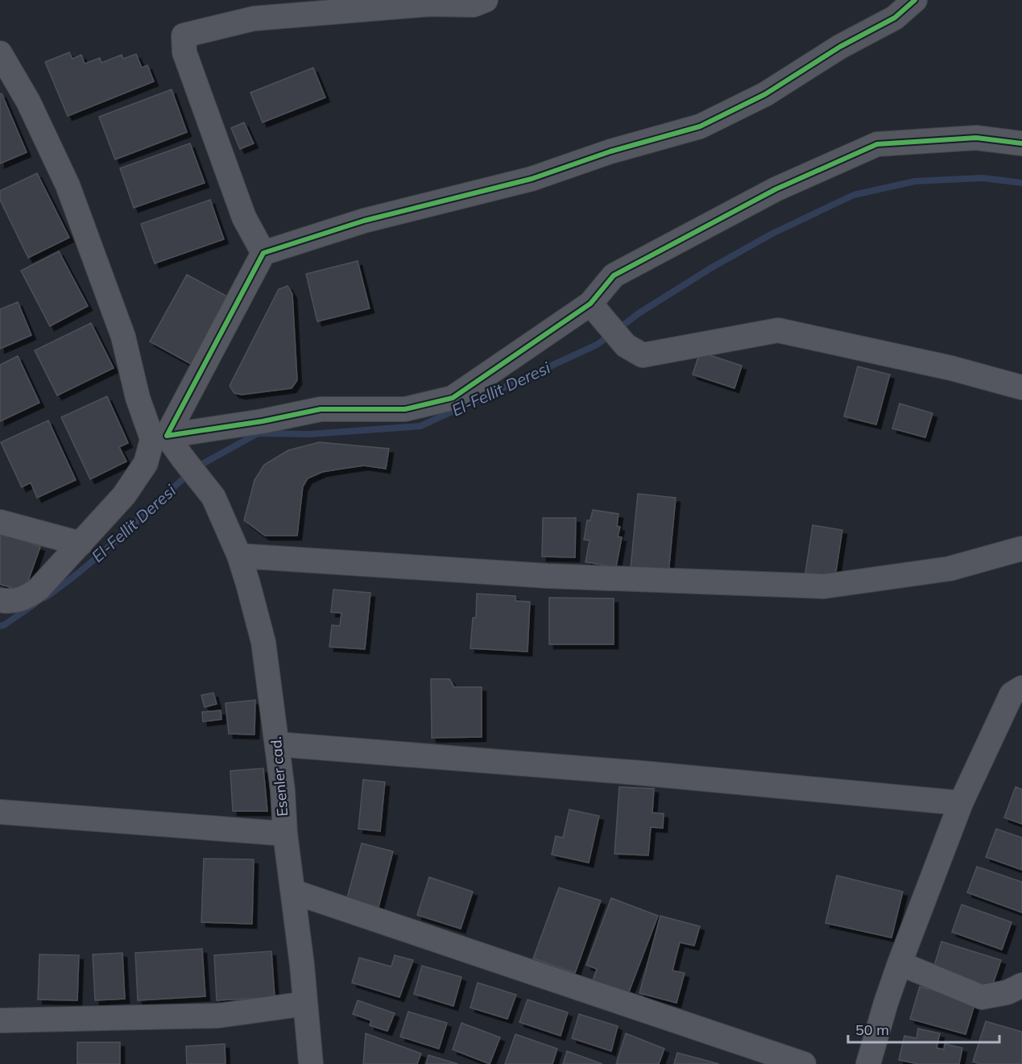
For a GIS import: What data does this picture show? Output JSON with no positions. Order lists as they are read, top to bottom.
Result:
{
  "streets": {
    "street": ["Esenler cad."]
  },
  "water": ["El-Fellit Deresi"],
  "scale_bar": "50 m"
}
